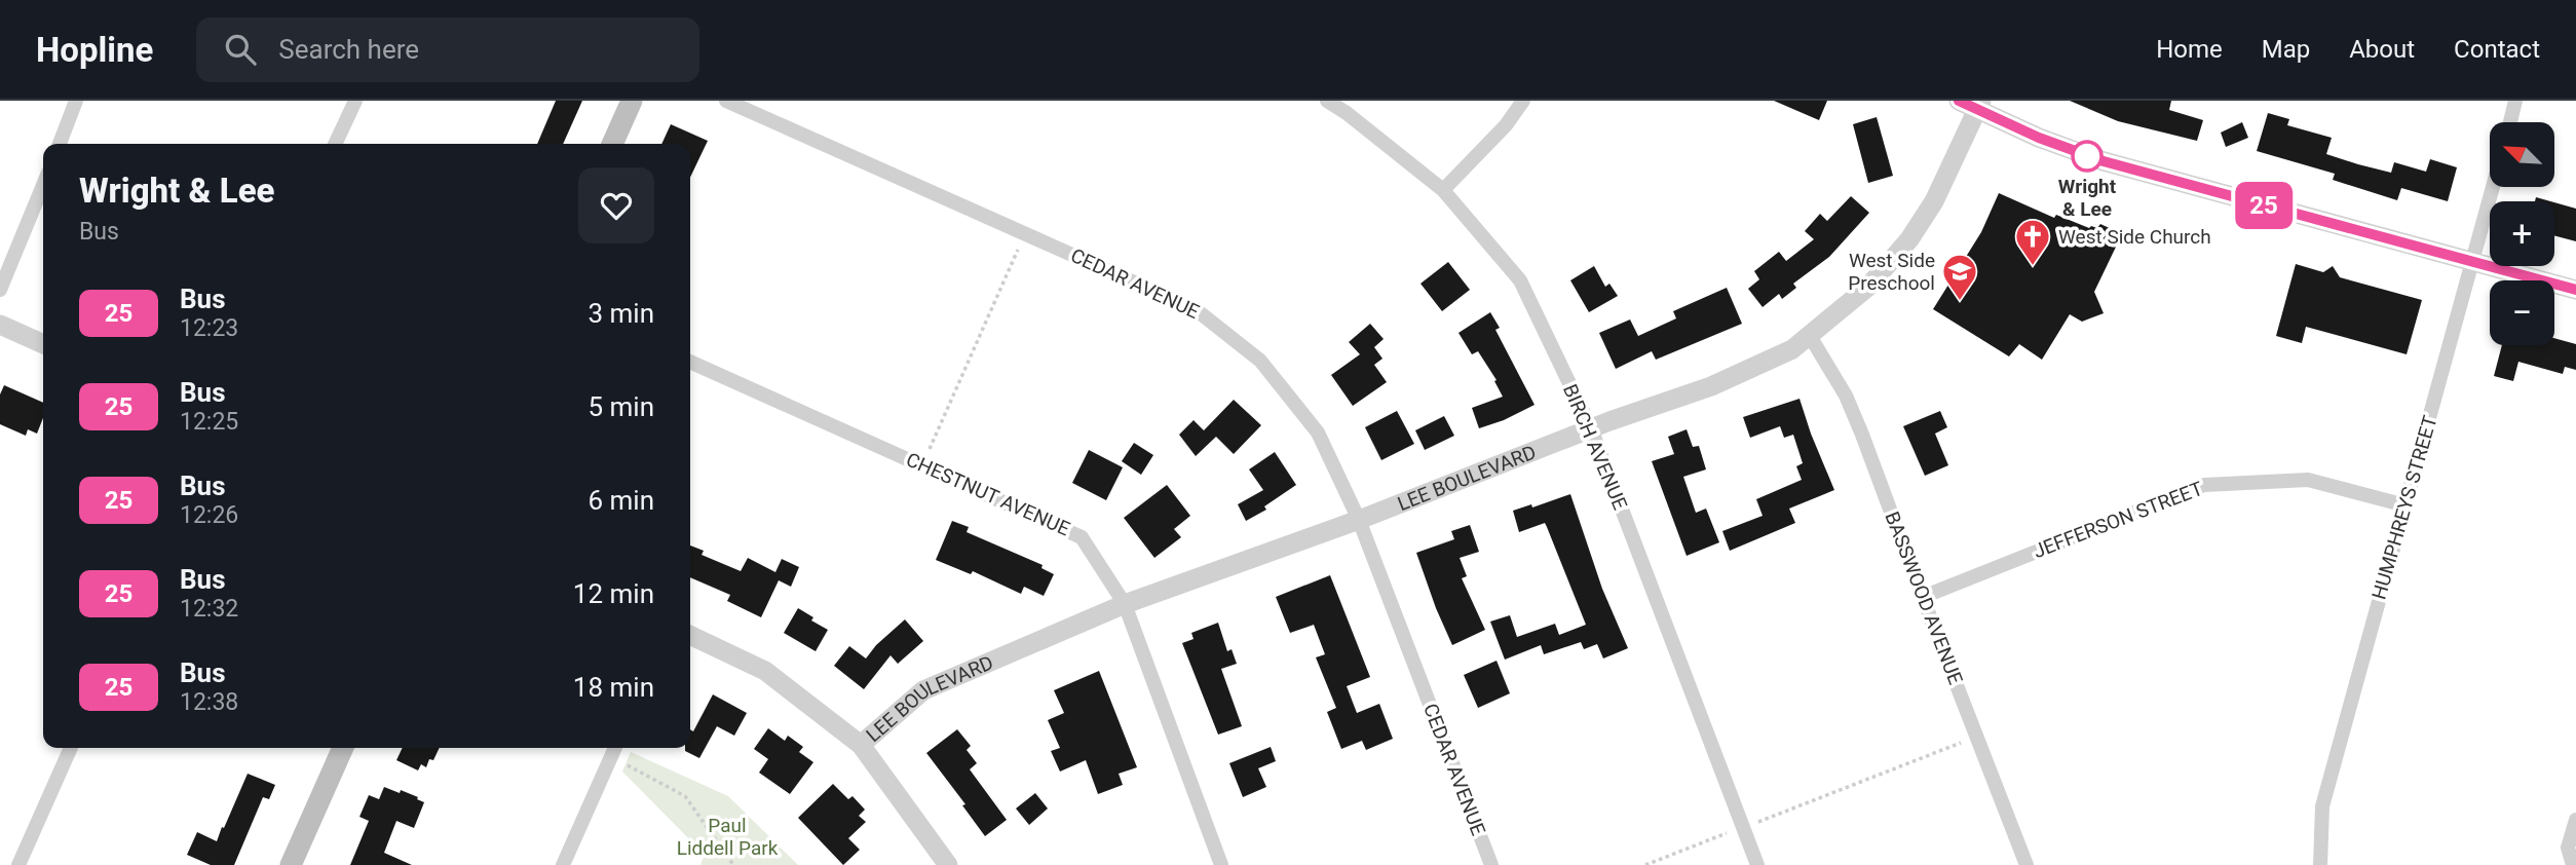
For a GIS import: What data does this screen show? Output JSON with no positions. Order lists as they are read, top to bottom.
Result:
{
  "streets": {
    "street": [
      "CEDAR AVENUE",
      "BIRCH AVENUE",
      "LEE BOULEVARD",
      "CHESTNUT AVENUE",
      "HUMPHREYS STREET",
      "JEFFERSON STREET",
      "BASSWOOD AVENUE"
    ]
  },
  "crossings": [
    ["CEDAR AVENUE", "LEE BOULEVARD"],
    ["BIRCH AVENUE", "LEE BOULEVARD"],
    ["LEE BOULEVARD", "CHESTNUT AVENUE"],
    ["LEE BOULEVARD", "BASSWOOD AVENUE"],
    ["HUMPHREYS STREET", "JEFFERSON STREET"],
    ["JEFFERSON STREET", "BASSWOOD AVENUE"]
  ],
  "parks": ["Paul Liddell Park"],
  "places": {
    "other": ["Wright & Lee"],
    "church": ["West Side Church"],
    "school or university": ["West Side Preschool"]
  },
  "lines": ["bus line 25"],
  "north": "top left",
  "page": {
    "header": "Hopline",
    "search": "Search here",
    "nav": [
      "Home",
      "Map",
      "About",
      "Contact"
    ],
    "on_map": "25",
    "map_buttons": ["+", "−"],
    "heading": ["Wright & Lee", "Bus"],
    "list": [
      {
        "mark": "25",
        "name": "Bus",
        "note": "12:23",
        "value": "3 min"
      },
      {
        "mark": "25",
        "name": "Bus",
        "note": "12:25",
        "value": "5 min"
      },
      {
        "mark": "25",
        "name": "Bus",
        "note": "12:26",
        "value": "6 min"
      },
      {
        "mark": "25",
        "name": "Bus",
        "note": "12:32",
        "value": "12 min"
      },
      {
        "mark": "25",
        "name": "Bus",
        "note": "12:38",
        "value": "18 min"
      }
    ]
  }
}
